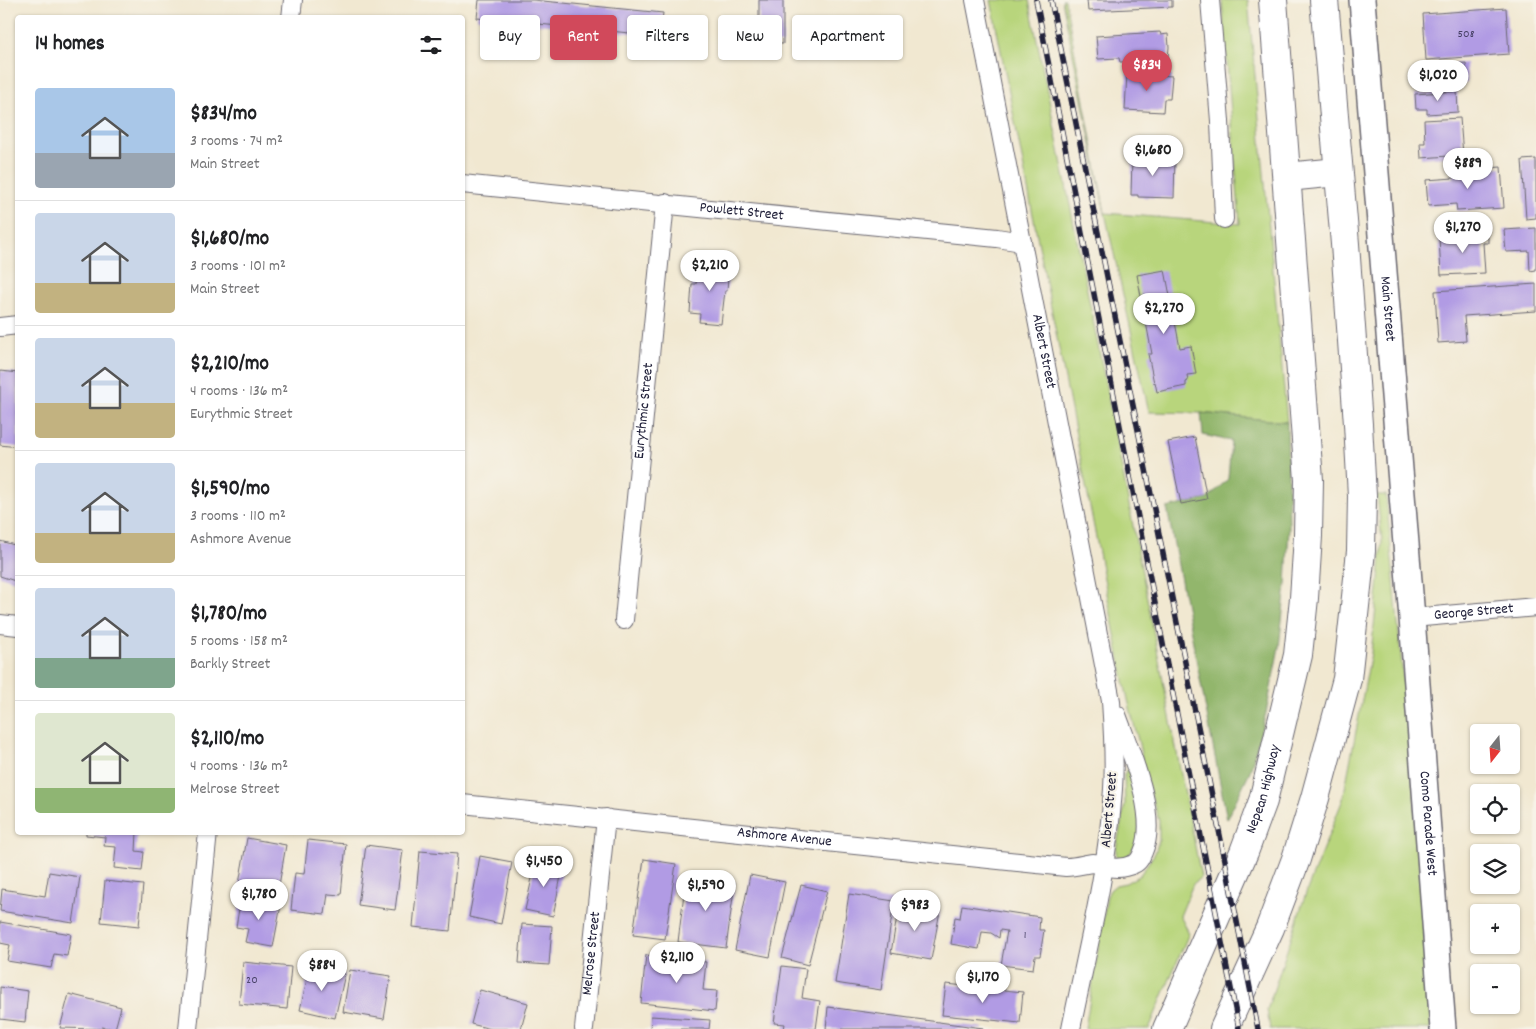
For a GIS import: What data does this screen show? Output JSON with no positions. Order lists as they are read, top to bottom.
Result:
{
  "streets": {
    "highway": ["Nepean Highway"],
    "street": [
      "Powlett Street",
      "Main Street",
      "Albert Street",
      "Eurythmic Street",
      "George Street",
      "Como Parade West",
      "Ashmore Avenue",
      "Melrose Street"
    ]
  },
  "crossings": [
    ["Powlett Street", "Albert Street"],
    ["Powlett Street", "Eurythmic Street"],
    ["Main Street", "George Street"],
    ["Main Street", "Como Parade West"],
    ["Albert Street", "Ashmore Avenue"],
    ["George Street", "Como Parade West"],
    ["Ashmore Avenue", "Melrose Street"]
  ],
  "house_numbers": ["508", "1", "20"],
  "north": "bottom",
  "page": {
    "chip": [
      "Buy",
      "Rent",
      "Filters",
      "New",
      "Apartment"
    ],
    "heading": "14 homes",
    "price": [
      "$834",
      "$1,020",
      "$1,680",
      "$889",
      "$1,270",
      "$2,210",
      "$2,270",
      "$1,450",
      "$1,590",
      "$1,780",
      "$983",
      "$2,110",
      "$884",
      "$1,170"
    ],
    "list": [
      {
        "name": "$834/mo",
        "note": "3 rooms · 74 m² · Main Street"
      },
      {
        "name": "$1,680/mo",
        "note": "3 rooms · 101 m² · Main Street"
      },
      {
        "name": "$2,210/mo",
        "note": "4 rooms · 136 m² · Eurythmic Street"
      },
      {
        "name": "$1,590/mo",
        "note": "3 rooms · 110 m² · Ashmore Avenue"
      },
      {
        "name": "$1,780/mo",
        "note": "5 rooms · 158 m² · Barkly Street"
      },
      {
        "name": "$2,110/mo",
        "note": "4 rooms · 136 m² · Melrose Street"
      }
    ],
    "map_buttons": ["+", "−"]
  }
}
